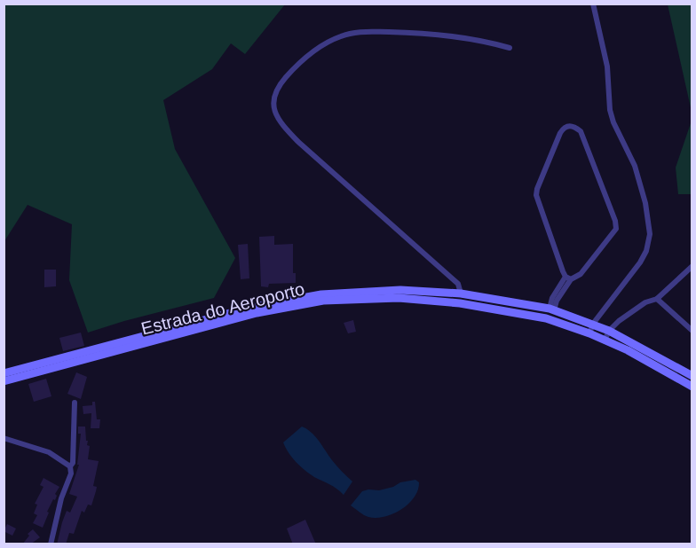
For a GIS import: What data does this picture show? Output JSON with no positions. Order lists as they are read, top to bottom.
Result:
{
  "streets": {
    "main road": ["Estrada do Aeroporto"]
  }
}
